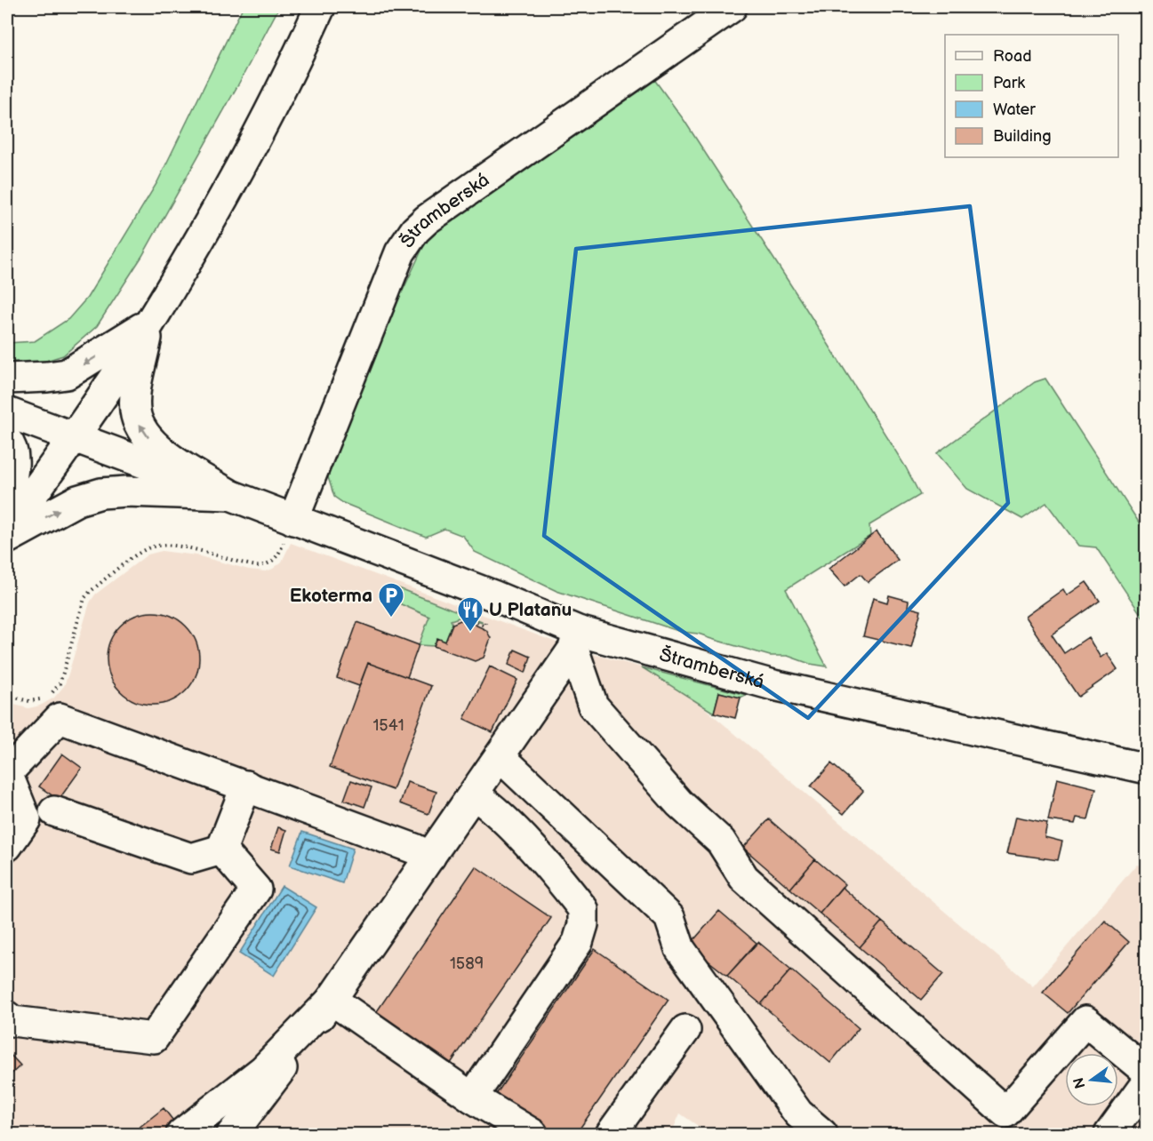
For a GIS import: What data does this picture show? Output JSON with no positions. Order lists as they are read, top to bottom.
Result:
{
  "streets": {
    "street": ["Štramberská"]
  },
  "places": {
    "parking": ["Ekoterma"],
    "restaurant": ["U Platanu"]
  },
  "house_numbers": ["1541", "1589"],
  "legend": [
    "Road",
    "Park",
    "Water",
    "Building"
  ],
  "north": "left"
}
